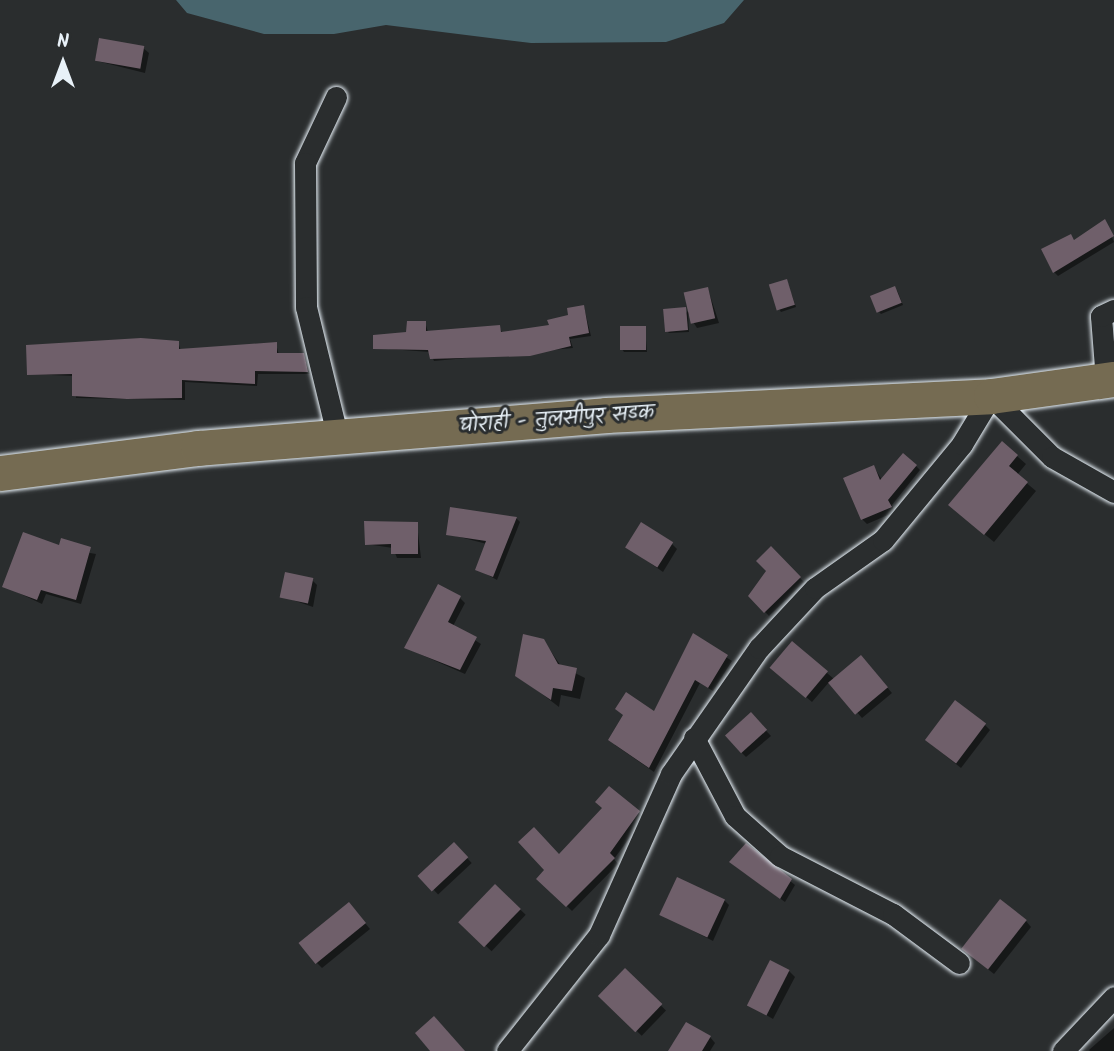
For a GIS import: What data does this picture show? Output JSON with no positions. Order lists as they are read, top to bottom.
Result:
{
  "streets": {
    "main road": ["घोराही - तुलसीपुर सडक"]
  },
  "north": "top"
}
